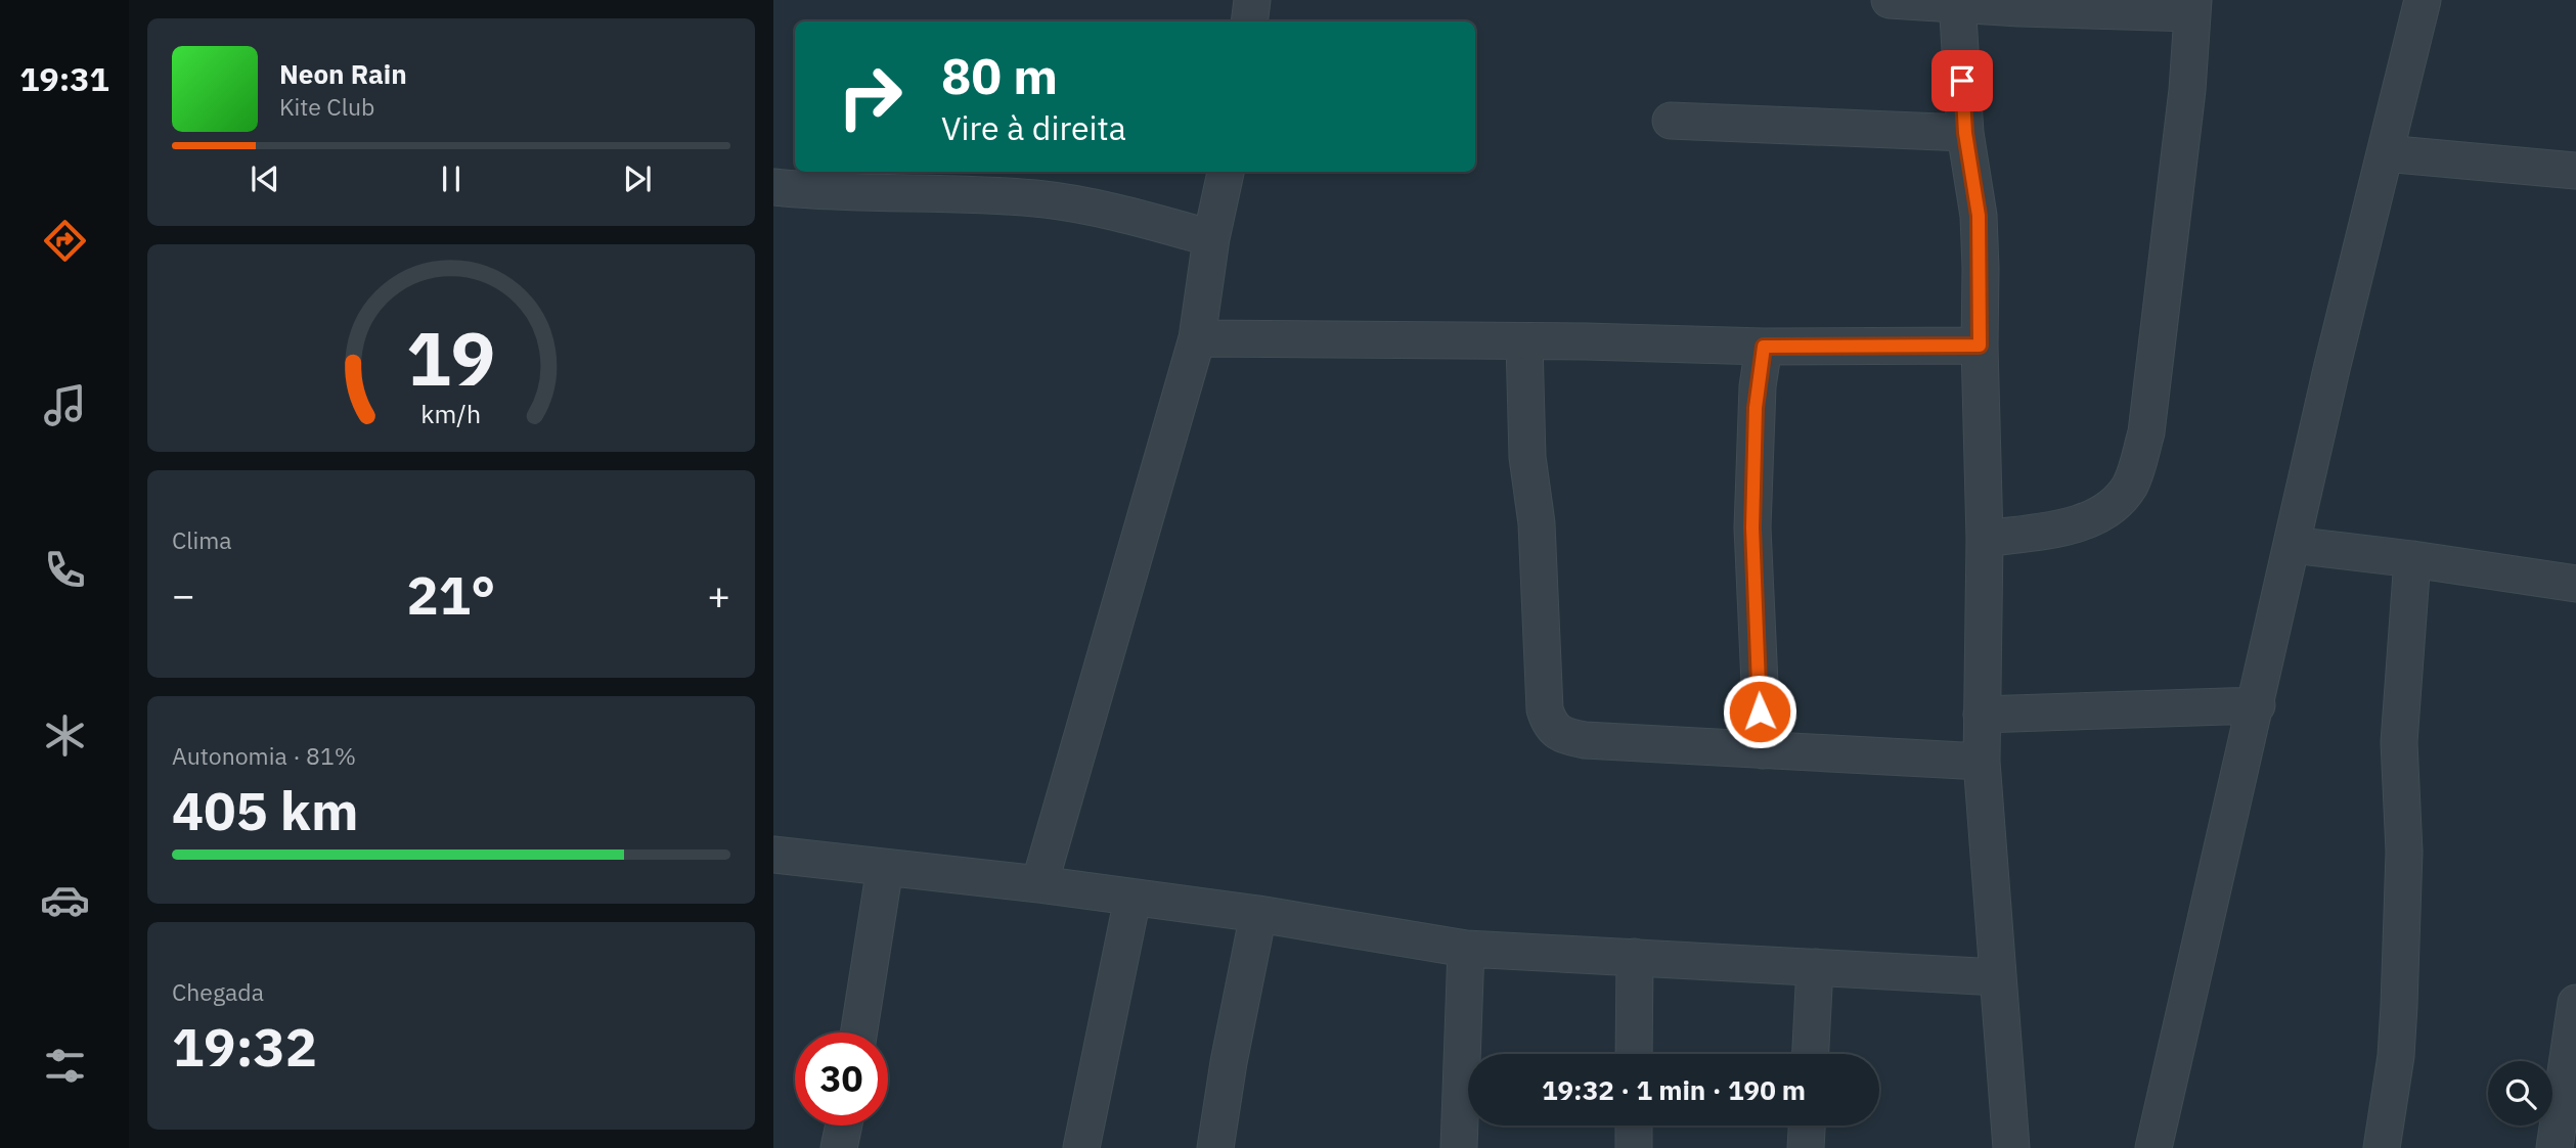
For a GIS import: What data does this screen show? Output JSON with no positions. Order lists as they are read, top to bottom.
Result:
{
  "page": {
    "tabs": "19:31",
    "turn": ["80 m", "Vire à direita"],
    "song": ["Neon Rain", "Kite Club"],
    "tile": [
      "Clima",
      ["Autonomia · 81%", "405 km"],
      ["Chegada", "19:32"]
    ],
    "heat": ["−", "21°", "+"],
    "limit": "30",
    "trip": "19:32 · 1 min · 190 m",
    "gauge": ["19", "km/h"]
  }
}
